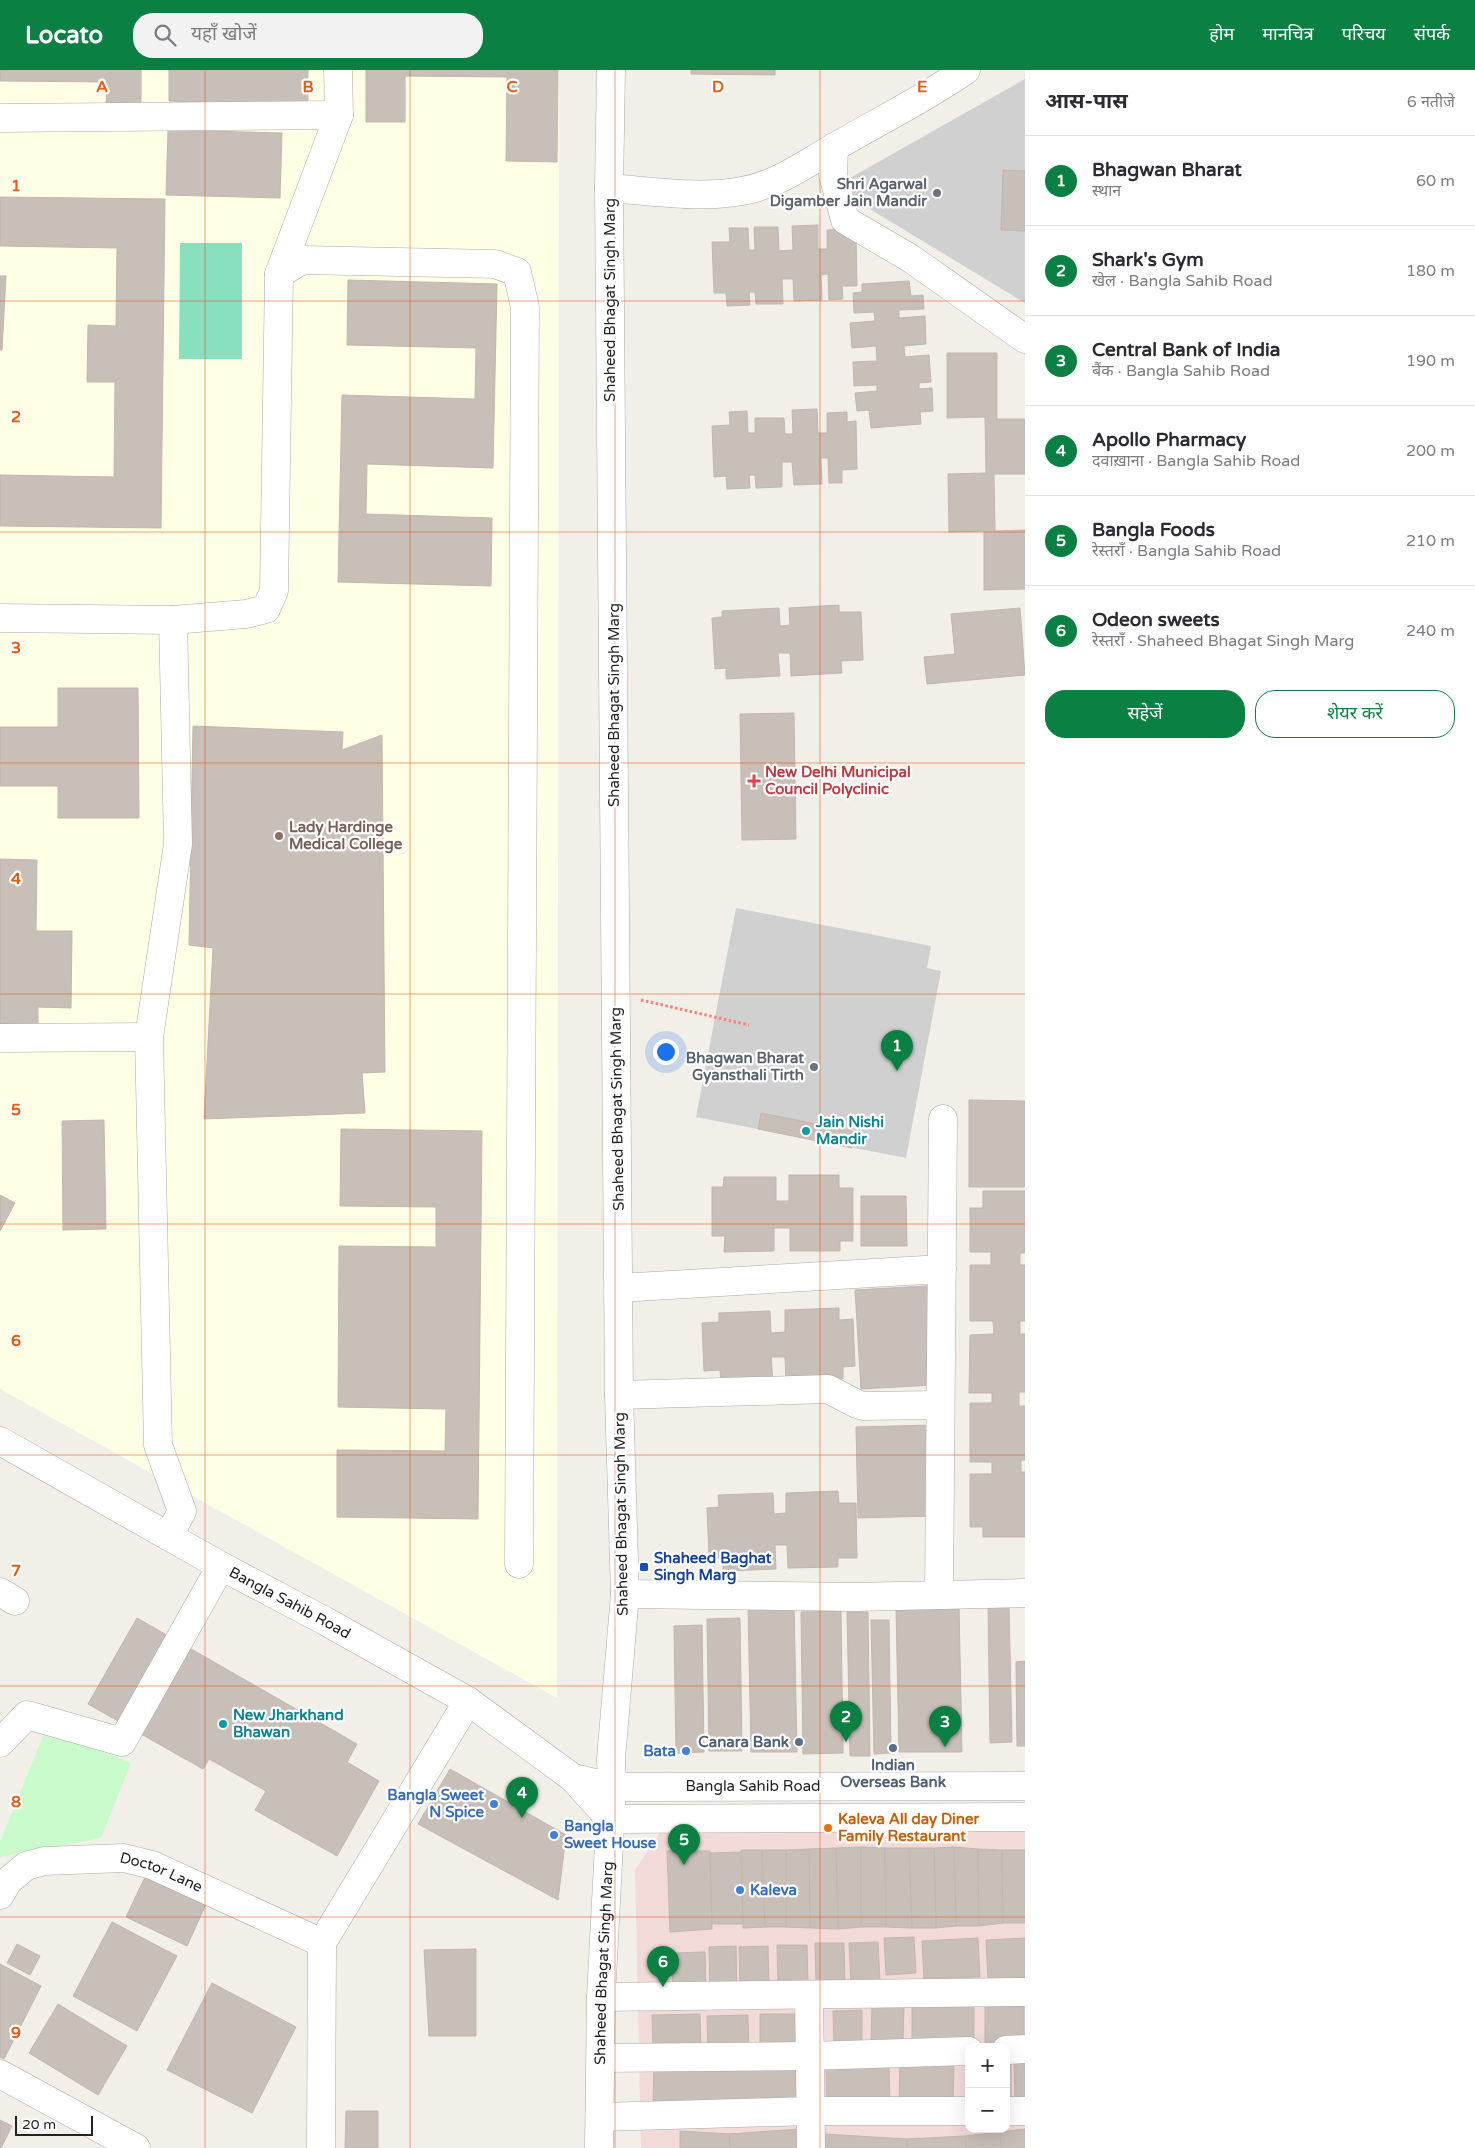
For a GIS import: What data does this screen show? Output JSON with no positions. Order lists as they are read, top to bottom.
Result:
{
  "streets": {
    "street": ["Shaheed Bhagat Singh Marg", "Bangla Sahib Road", "Doctor Lane"]
  },
  "crossings": [
    ["Shaheed Bhagat Singh Marg", "Bangla Sahib Road"]
  ],
  "places": {
    "other": [
      "Shri Agarwal Digamber Jain Mandir",
      "Lady Hardinge Medical College",
      "Bhagwan Bharat Gyansthali Tirth",
      "Jain Nishi Mandir",
      "New Jharkhand Bhawan",
      "Canara Bank",
      "Indian Overseas Bank",
      "Bata",
      "Bangla Sweet N Spice",
      "Kaleva All day Diner Family Restaurant",
      "Bangla Sweet House",
      "Kaleva"
    ],
    "health": ["New Delhi Municipal Council Polyclinic"],
    "transit": ["Shaheed Baghat Singh Marg"]
  },
  "scale_bar": "20 m",
  "page": {
    "header": "Locato",
    "search": "यहाँ खोजें",
    "nav": [
      "होम",
      "मानचित्र",
      "परिचय",
      "संपर्क"
    ],
    "heading": ["आस-पास", "6 नतीजे"],
    "list": [
      {
        "mark": "1",
        "name": "Bhagwan Bharat",
        "note": "स्थान",
        "value": "60 m"
      },
      {
        "mark": "2",
        "name": "Shark's Gym",
        "note": "खेल · Bangla Sahib Road",
        "value": "180 m"
      },
      {
        "mark": "3",
        "name": "Central Bank of India",
        "note": "बैंक · Bangla Sahib Road",
        "value": "190 m"
      },
      {
        "mark": "4",
        "name": "Apollo Pharmacy",
        "note": "दवाख़ाना · Bangla Sahib Road",
        "value": "200 m"
      },
      {
        "mark": "5",
        "name": "Bangla Foods",
        "note": "रेस्तराँ · Bangla Sahib Road",
        "value": "210 m"
      },
      {
        "mark": "6",
        "name": "Odeon sweets",
        "note": "रेस्तराँ · Shaheed Bhagat Singh Marg",
        "value": "240 m"
      }
    ],
    "buttons": ["सहेजें", "शेयर करें"],
    "pins": [
      "1",
      "2",
      "3",
      "4",
      "5",
      "6"
    ],
    "map_buttons": ["+", "−"],
    "scale": "20 m"
  },
  "grid": {
    "columns": [
      "A",
      "B",
      "C",
      "D",
      "E"
    ],
    "rows": [
      "1",
      "2",
      "3",
      "4",
      "5",
      "6",
      "7",
      "8",
      "9"
    ]
  }
}
